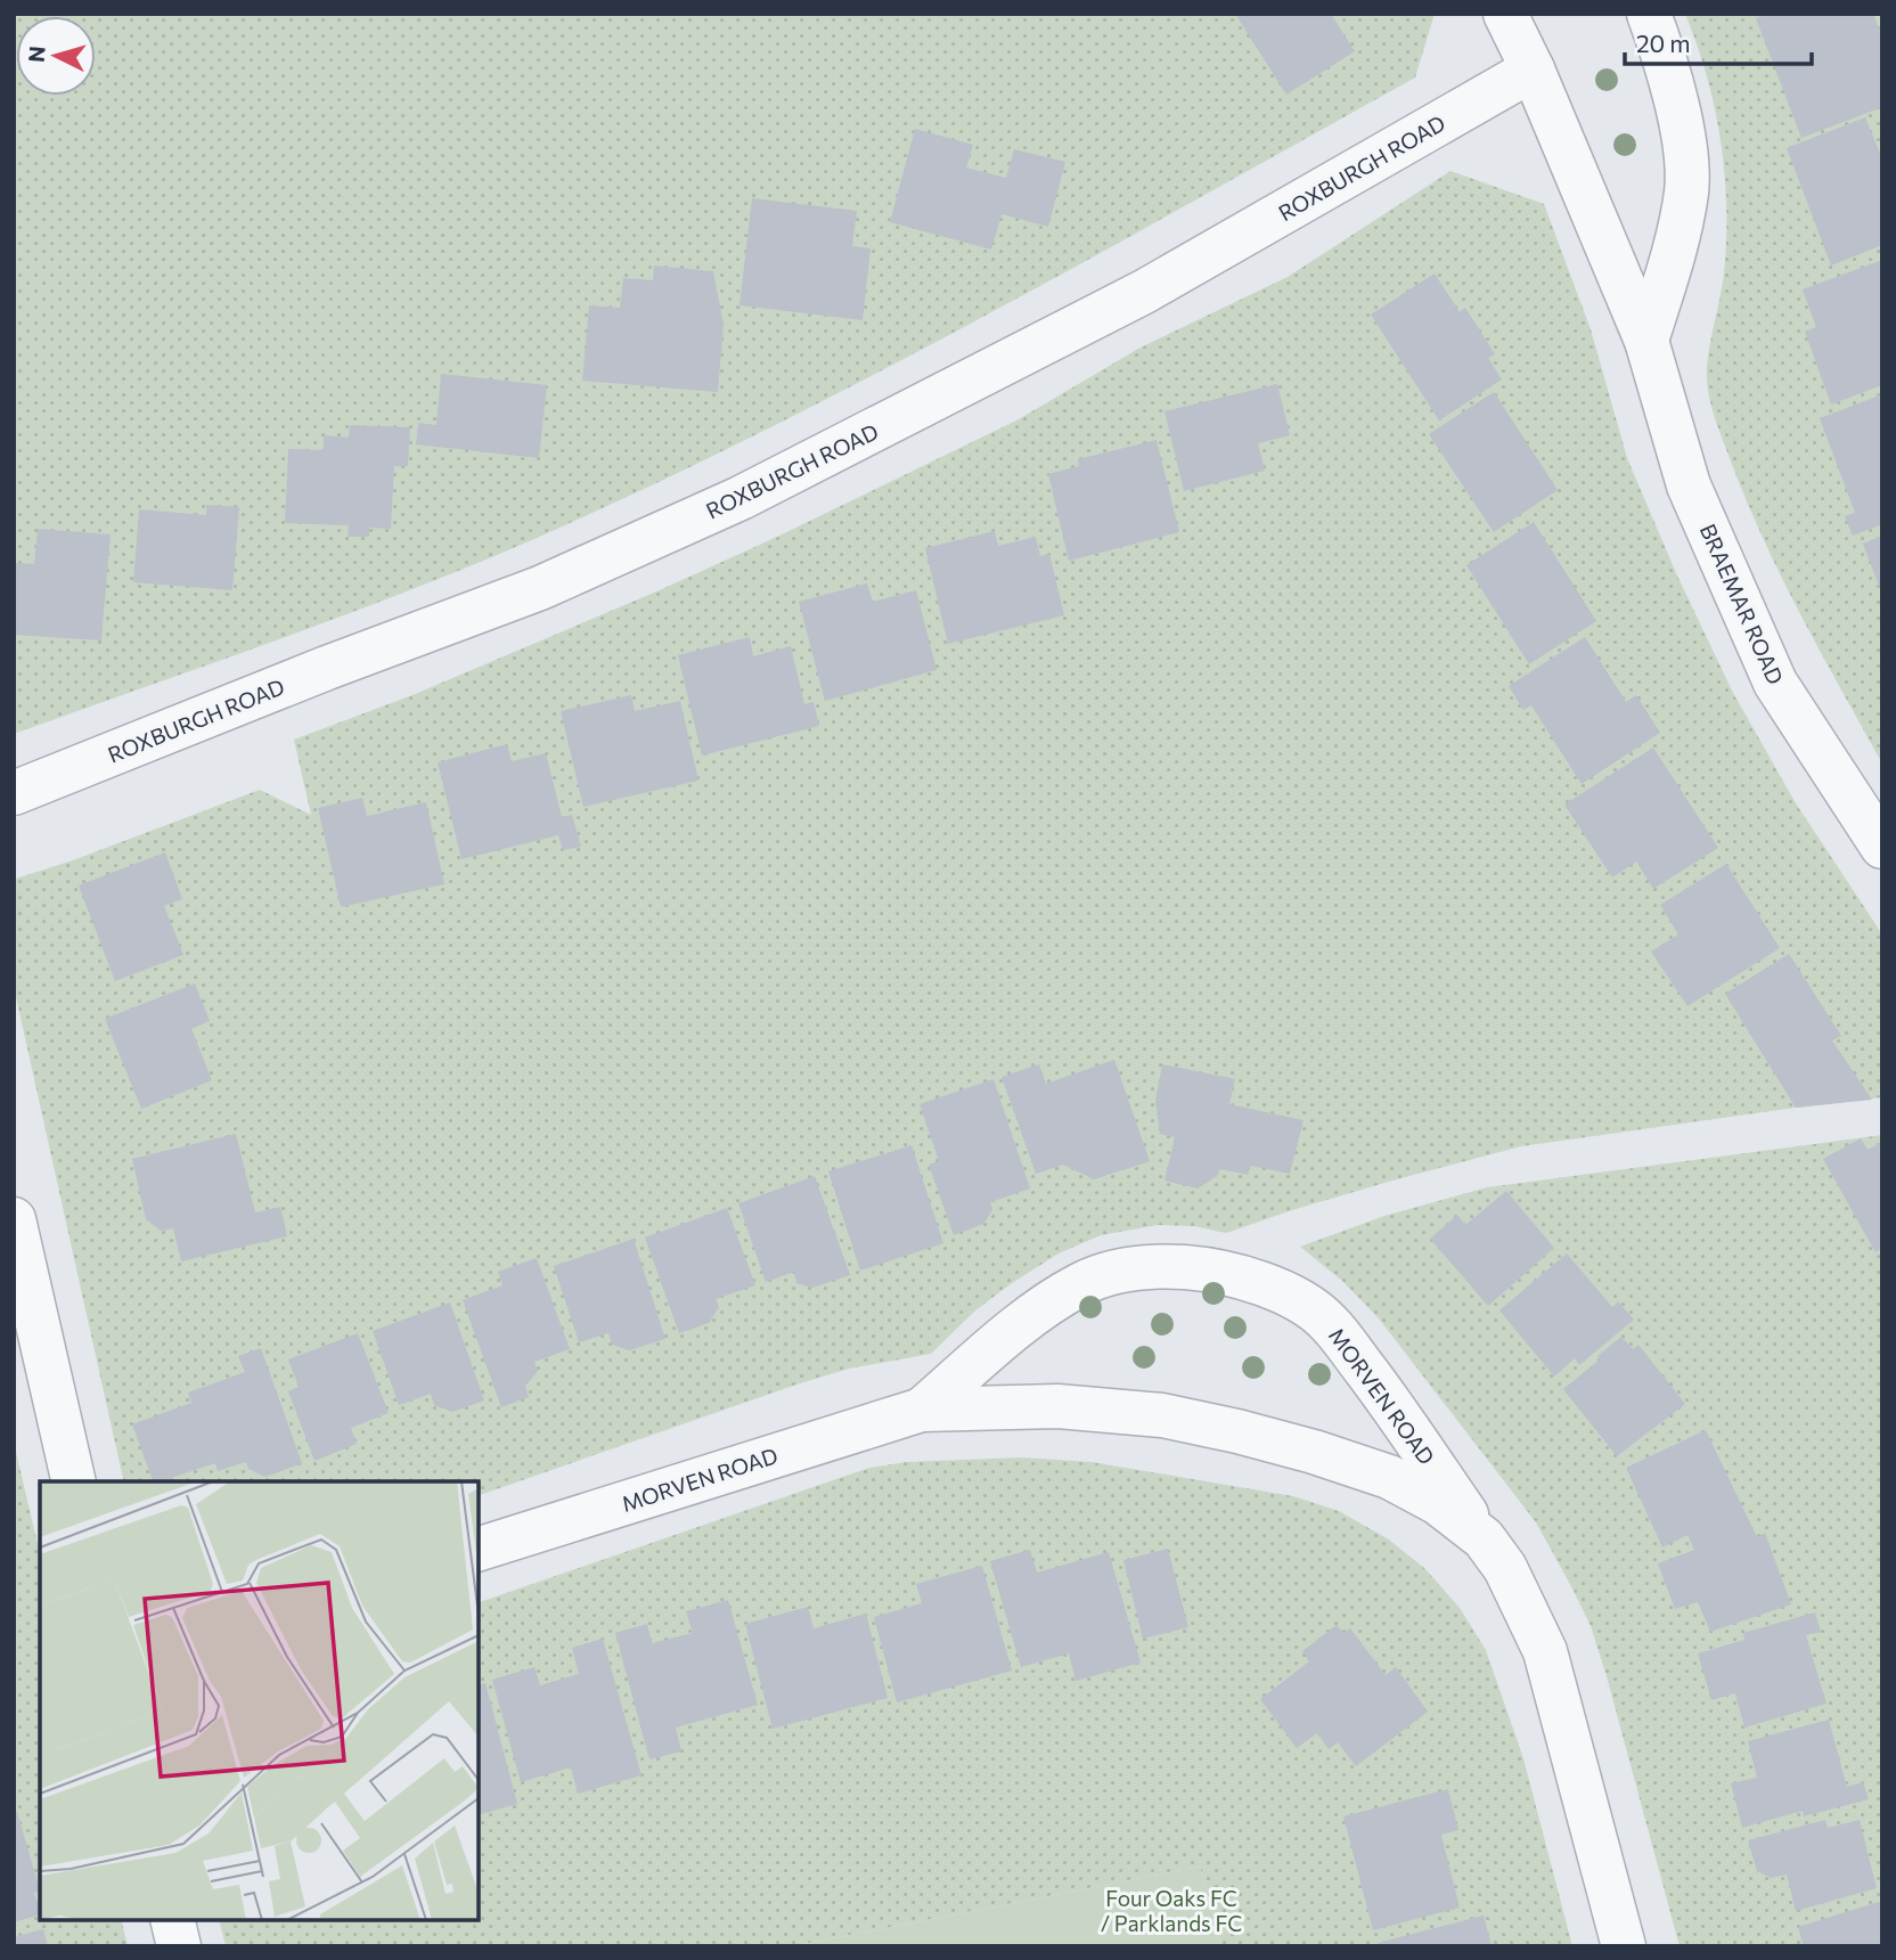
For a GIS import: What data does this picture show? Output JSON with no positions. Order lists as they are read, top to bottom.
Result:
{
  "streets": {
    "street": ["ROXBURGH ROAD", "BRAEMAR ROAD", "MORVEN ROAD"]
  },
  "crossings": [
    ["ROXBURGH ROAD", "BRAEMAR ROAD"]
  ],
  "parks": ["Four Oaks FC / Parklands FC"],
  "scale_bar": "20 m",
  "north": "left"
}
